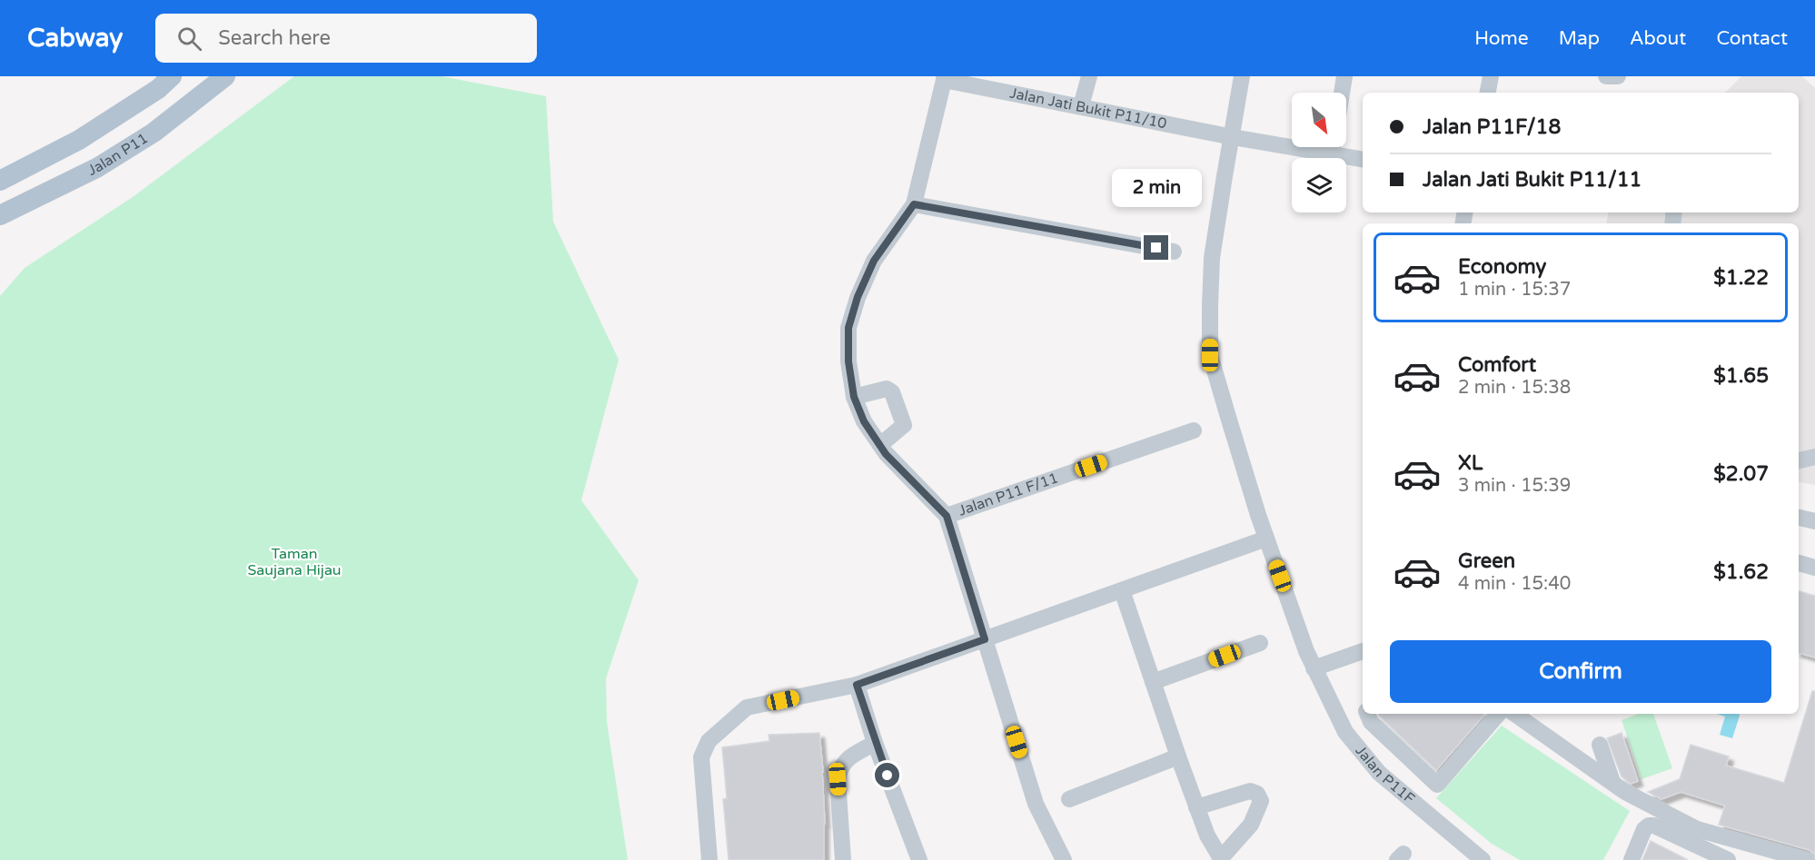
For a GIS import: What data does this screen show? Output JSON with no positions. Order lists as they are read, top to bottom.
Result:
{
  "streets": {
    "main road": ["Jalan P11"],
    "street": ["Jalan Jati Bukit P11/10", "Jalan P11 F/11", "Jalan P11F"]
  },
  "crossings": [
    ["Jalan Jati Bukit P11/10", "Jalan P11F"]
  ],
  "parks": ["Taman Saujana Hijau"],
  "north": "bottom right",
  "page": {
    "header": "Cabway",
    "search": "Search here",
    "nav": [
      "Home",
      "Map",
      "About",
      "Contact"
    ],
    "banner": ["Jalan P11F/18", "Jalan Jati Bukit P11/11"],
    "bubble": "2 min",
    "list": [
      {
        "name": "Economy",
        "note": "1 min · 15:37",
        "value": "$1.22"
      },
      {
        "name": "Comfort",
        "note": "2 min · 15:38",
        "value": "$1.65"
      },
      {
        "name": "XL",
        "note": "3 min · 15:39",
        "value": "$2.07"
      },
      {
        "name": "Green",
        "note": "4 min · 15:40",
        "value": "$1.62"
      }
    ],
    "buttons": "Confirm"
  }
}
